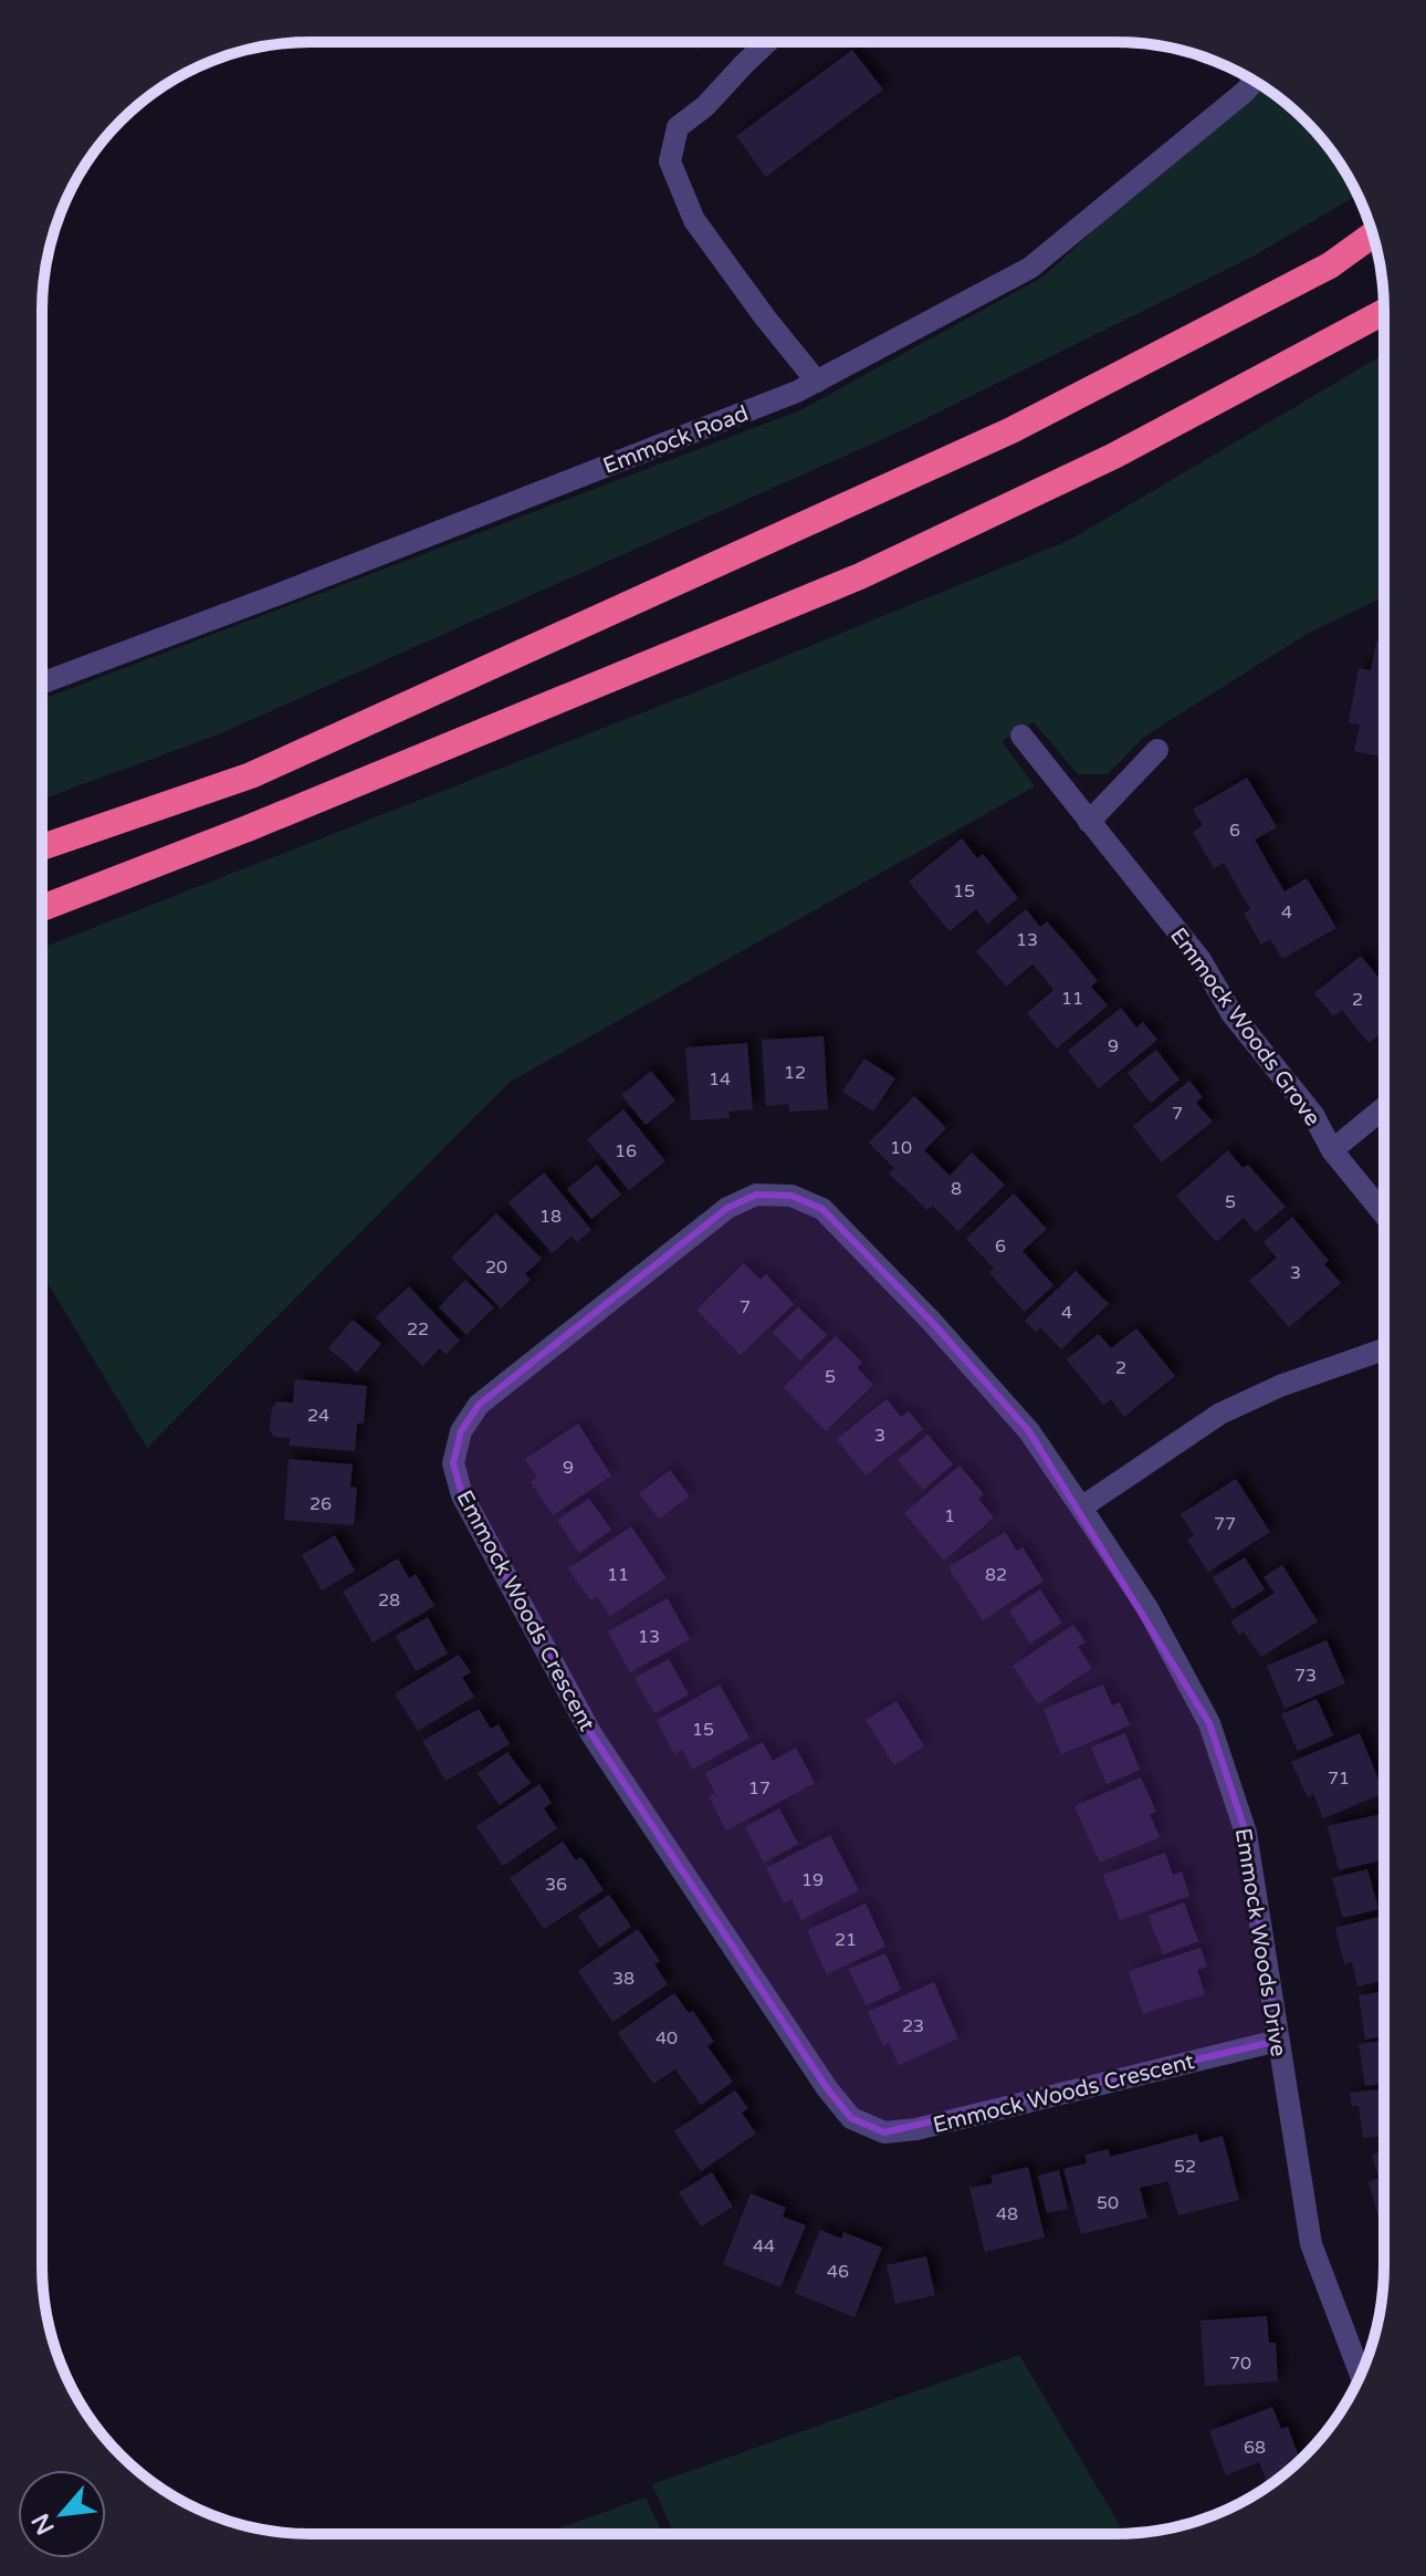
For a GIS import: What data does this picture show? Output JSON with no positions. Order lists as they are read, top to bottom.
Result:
{
  "streets": {
    "street": [
      "Emmock Road",
      "Emmock Woods Grove",
      "Emmock Woods Crescent",
      "Emmock Woods Drive"
    ]
  },
  "crossings": [
    ["Emmock Woods Crescent", "Emmock Woods Drive"]
  ],
  "house_numbers": [
    "6",
    "15",
    "4",
    "13",
    "11",
    "2",
    "9",
    "12",
    "14",
    "7",
    "10",
    "16",
    "8",
    "5",
    "18",
    "6",
    "20",
    "3",
    "7",
    "4",
    "22",
    "2",
    "5",
    "24",
    "3",
    "9",
    "26",
    "1",
    "77",
    "11",
    "82",
    "28",
    "13",
    "73",
    "15",
    "71",
    "17",
    "19",
    "36",
    "21",
    "38",
    "23",
    "40",
    "52",
    "50",
    "48",
    "44",
    "46",
    "70",
    "68"
  ],
  "north": "bottom left"
}
